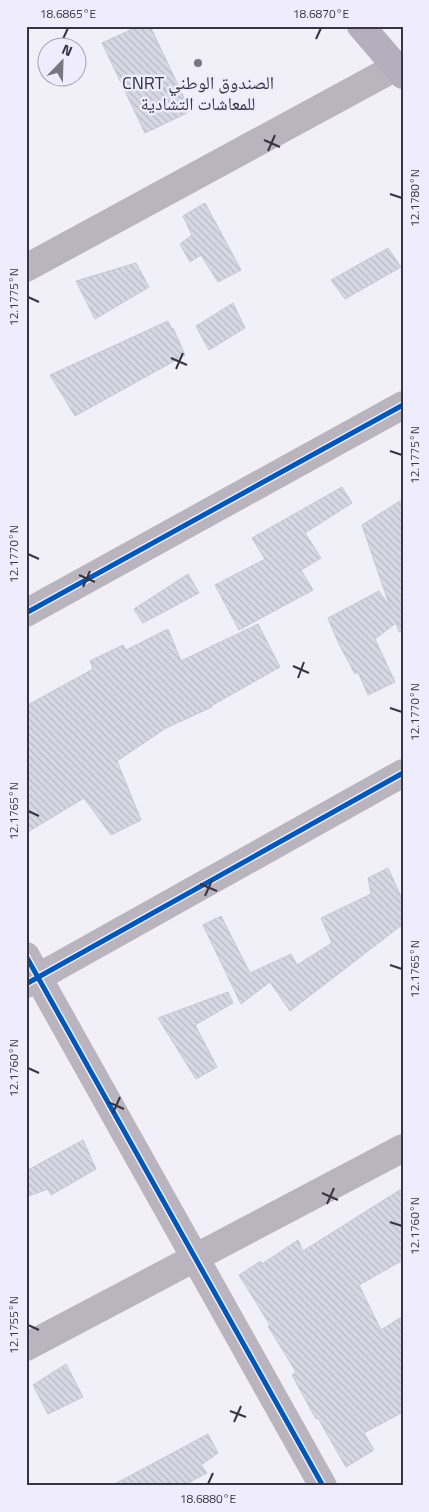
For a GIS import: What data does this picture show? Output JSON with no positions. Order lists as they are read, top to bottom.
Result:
{
  "places": ["CNRT الصندوق الوطني للمعاشات التشادية"],
  "north": "top right",
  "coordinates": [
    "18.6865°E",
    "18.6870°E",
    "12.1780°N",
    "12.1775°N",
    "12.1770°N",
    "12.1765°N",
    "12.1760°N",
    "12.1755°N",
    "18.6880°E"
  ]
}
